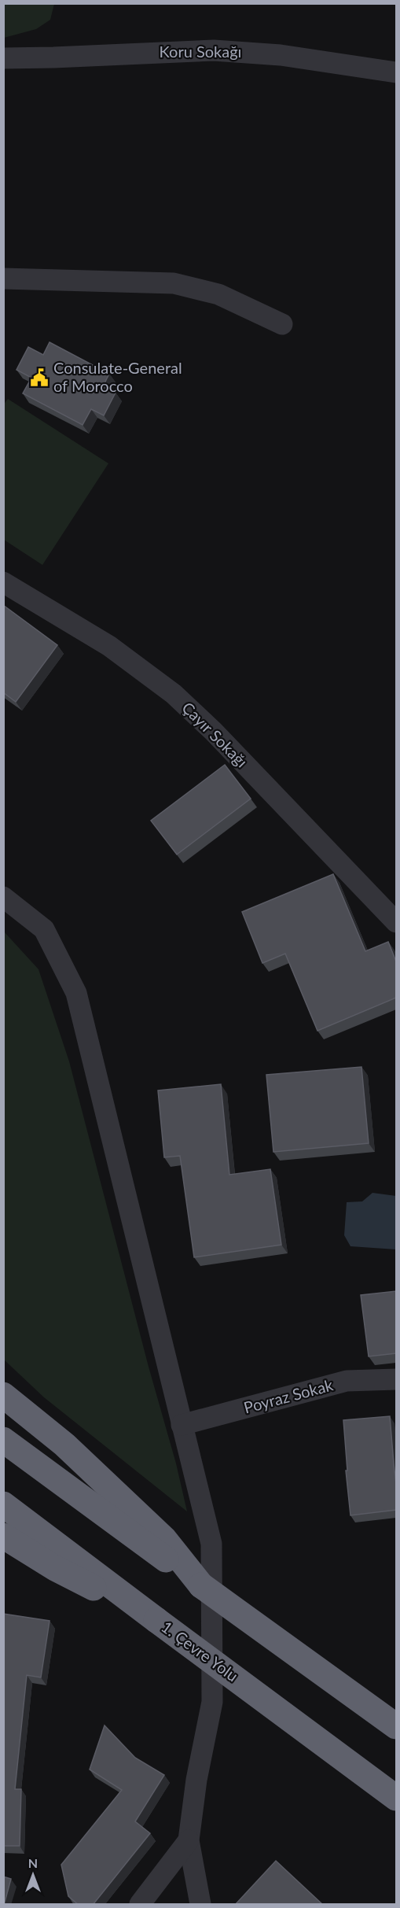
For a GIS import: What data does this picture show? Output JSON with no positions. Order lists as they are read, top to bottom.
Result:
{
  "streets": {
    "highway": ["1. Çevre Yolu"],
    "street": ["Koru Sokağı", "Çayır Sokağı", "Poyraz Sokak"]
  },
  "places": {
    "public building": ["Consulate-General of Morocco"]
  },
  "north": "top"
}
